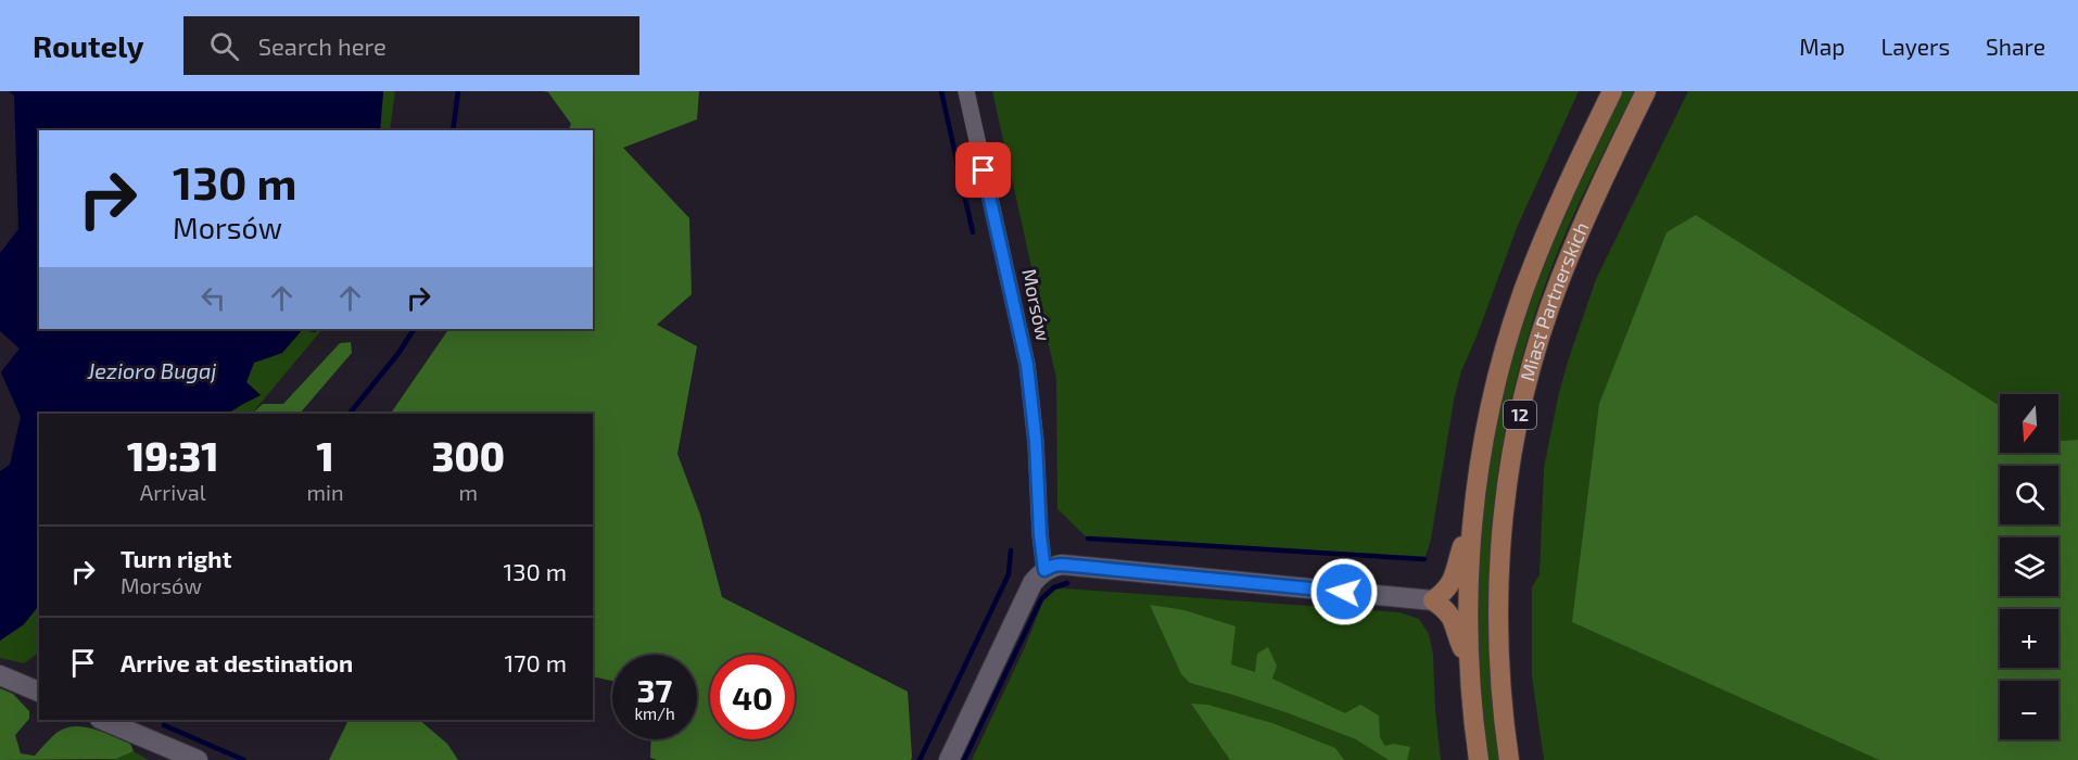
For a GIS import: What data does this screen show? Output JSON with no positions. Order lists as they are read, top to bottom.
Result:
{
  "streets": {
    "main road": ["Miast Partnerskich", "12"],
    "street": ["Morsów"]
  },
  "water": ["Jezioro Bugaj"],
  "north": "bottom",
  "page": {
    "header": "Routely",
    "search": "Search here",
    "nav": ["Map", "Layers", "Share"],
    "turn": ["130 m", "Morsów"],
    "map_buttons": ["+", "−"],
    "eta": [
      "19:31",
      "Arrival",
      "1",
      "min",
      "300",
      "m"
    ],
    "list": [
      {
        "name": "Turn right",
        "note": "Morsów",
        "value": "130 m"
      },
      {
        "name": "Arrive at destination",
        "value": "170 m"
      }
    ],
    "speed": "37 km/h",
    "limit": "40"
  }
}
